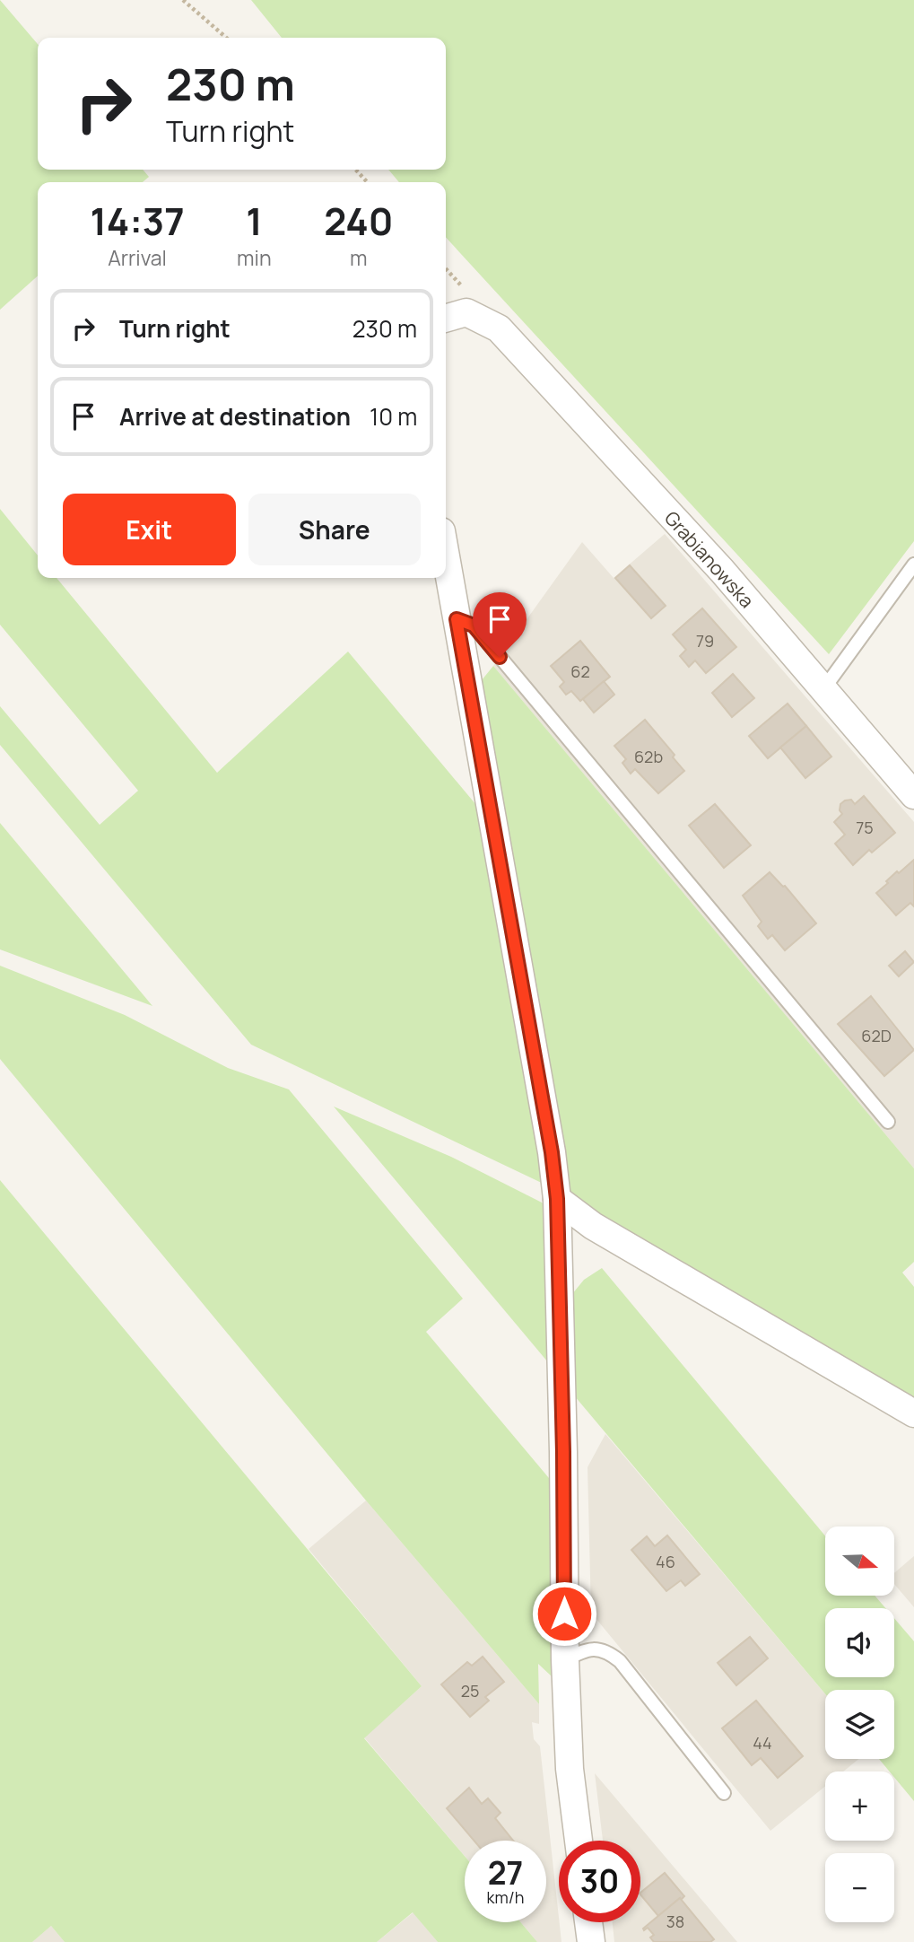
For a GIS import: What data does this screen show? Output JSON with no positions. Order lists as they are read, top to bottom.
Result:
{
  "streets": {
    "street": ["Grabianowska"]
  },
  "house_numbers": [
    "79",
    "62",
    "62b",
    "75",
    "62D",
    "46",
    "25",
    "44",
    "38"
  ],
  "north": "right",
  "page": {
    "turn": ["230 m", "Turn right"],
    "eta": [
      "14:37",
      "Arrival",
      "1",
      "min",
      "240",
      "m"
    ],
    "list": [
      {
        "name": "Turn right",
        "value": "230 m"
      },
      {
        "name": "Arrive at destination",
        "value": "10 m"
      }
    ],
    "buttons": ["Exit", "Share"],
    "map_buttons": ["+", "−"],
    "speed": "27 km/h",
    "limit": "30"
  }
}
